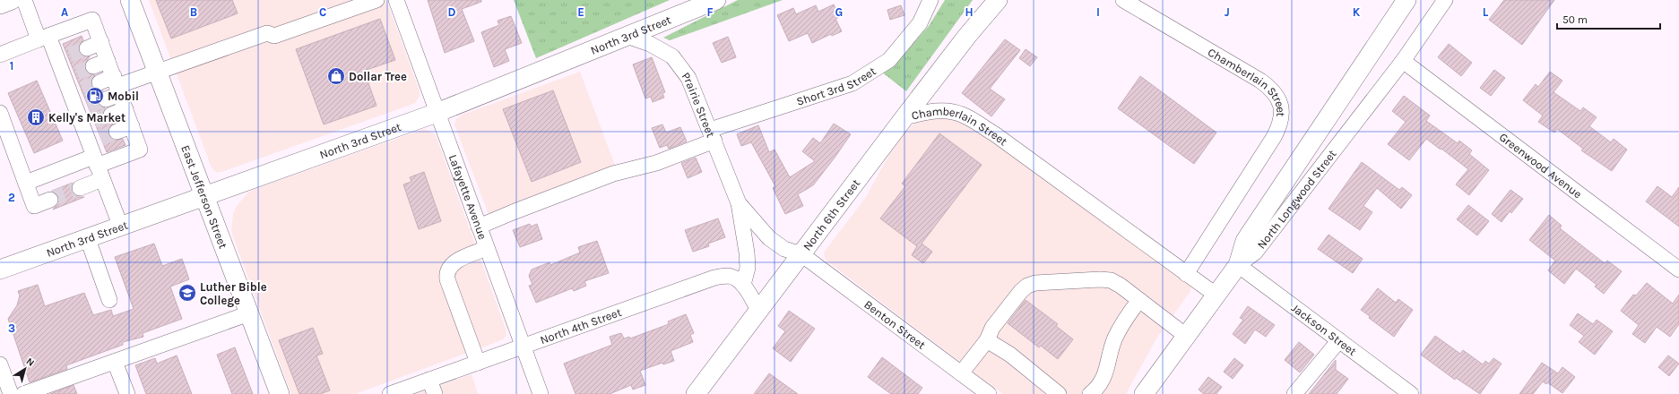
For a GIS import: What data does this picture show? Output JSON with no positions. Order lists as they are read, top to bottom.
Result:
{
  "streets": {
    "main road": [
      "North 3rd Street",
      "East Jefferson Street",
      "North Longwood Street",
      "North 6th Street"
    ],
    "street": [
      "Chamberlain Street",
      "Short 3rd Street",
      "Prairie Street",
      "Greenwood Avenue",
      "Lafayette Avenue",
      "Benton Street",
      "North 4th Street",
      "Jackson Street"
    ]
  },
  "crossings": [
    ["North 3rd Street", "Prairie Street"],
    ["North 3rd Street", "East Jefferson Street"],
    ["North 3rd Street", "Lafayette Avenue"],
    ["Chamberlain Street", "North Longwood Street"],
    ["Chamberlain Street", "North 6th Street"],
    ["Short 3rd Street", "Prairie Street"],
    ["Short 3rd Street", "Lafayette Avenue"],
    ["Prairie Street", "North 6th Street"],
    ["Prairie Street", "Benton Street"],
    ["Prairie Street", "North 4th Street"],
    ["Greenwood Avenue", "North Longwood Street"],
    ["Lafayette Avenue", "North 4th Street"],
    ["North Longwood Street", "Jackson Street"],
    ["North 6th Street", "Benton Street"],
    ["North 6th Street", "North 4th Street"]
  ],
  "places": {
    "shop": ["Dollar Tree"],
    "fuel station": ["Mobil"],
    "building": ["Kelly's Market"],
    "school or university": ["Luther Bible College"]
  },
  "scale_bar": "50 m",
  "north": "top right",
  "grid": {
    "columns": [
      "A",
      "B",
      "C",
      "D",
      "E",
      "F",
      "G",
      "H",
      "I",
      "J",
      "K",
      "L"
    ],
    "rows": ["1", "2", "3"]
  }
}
